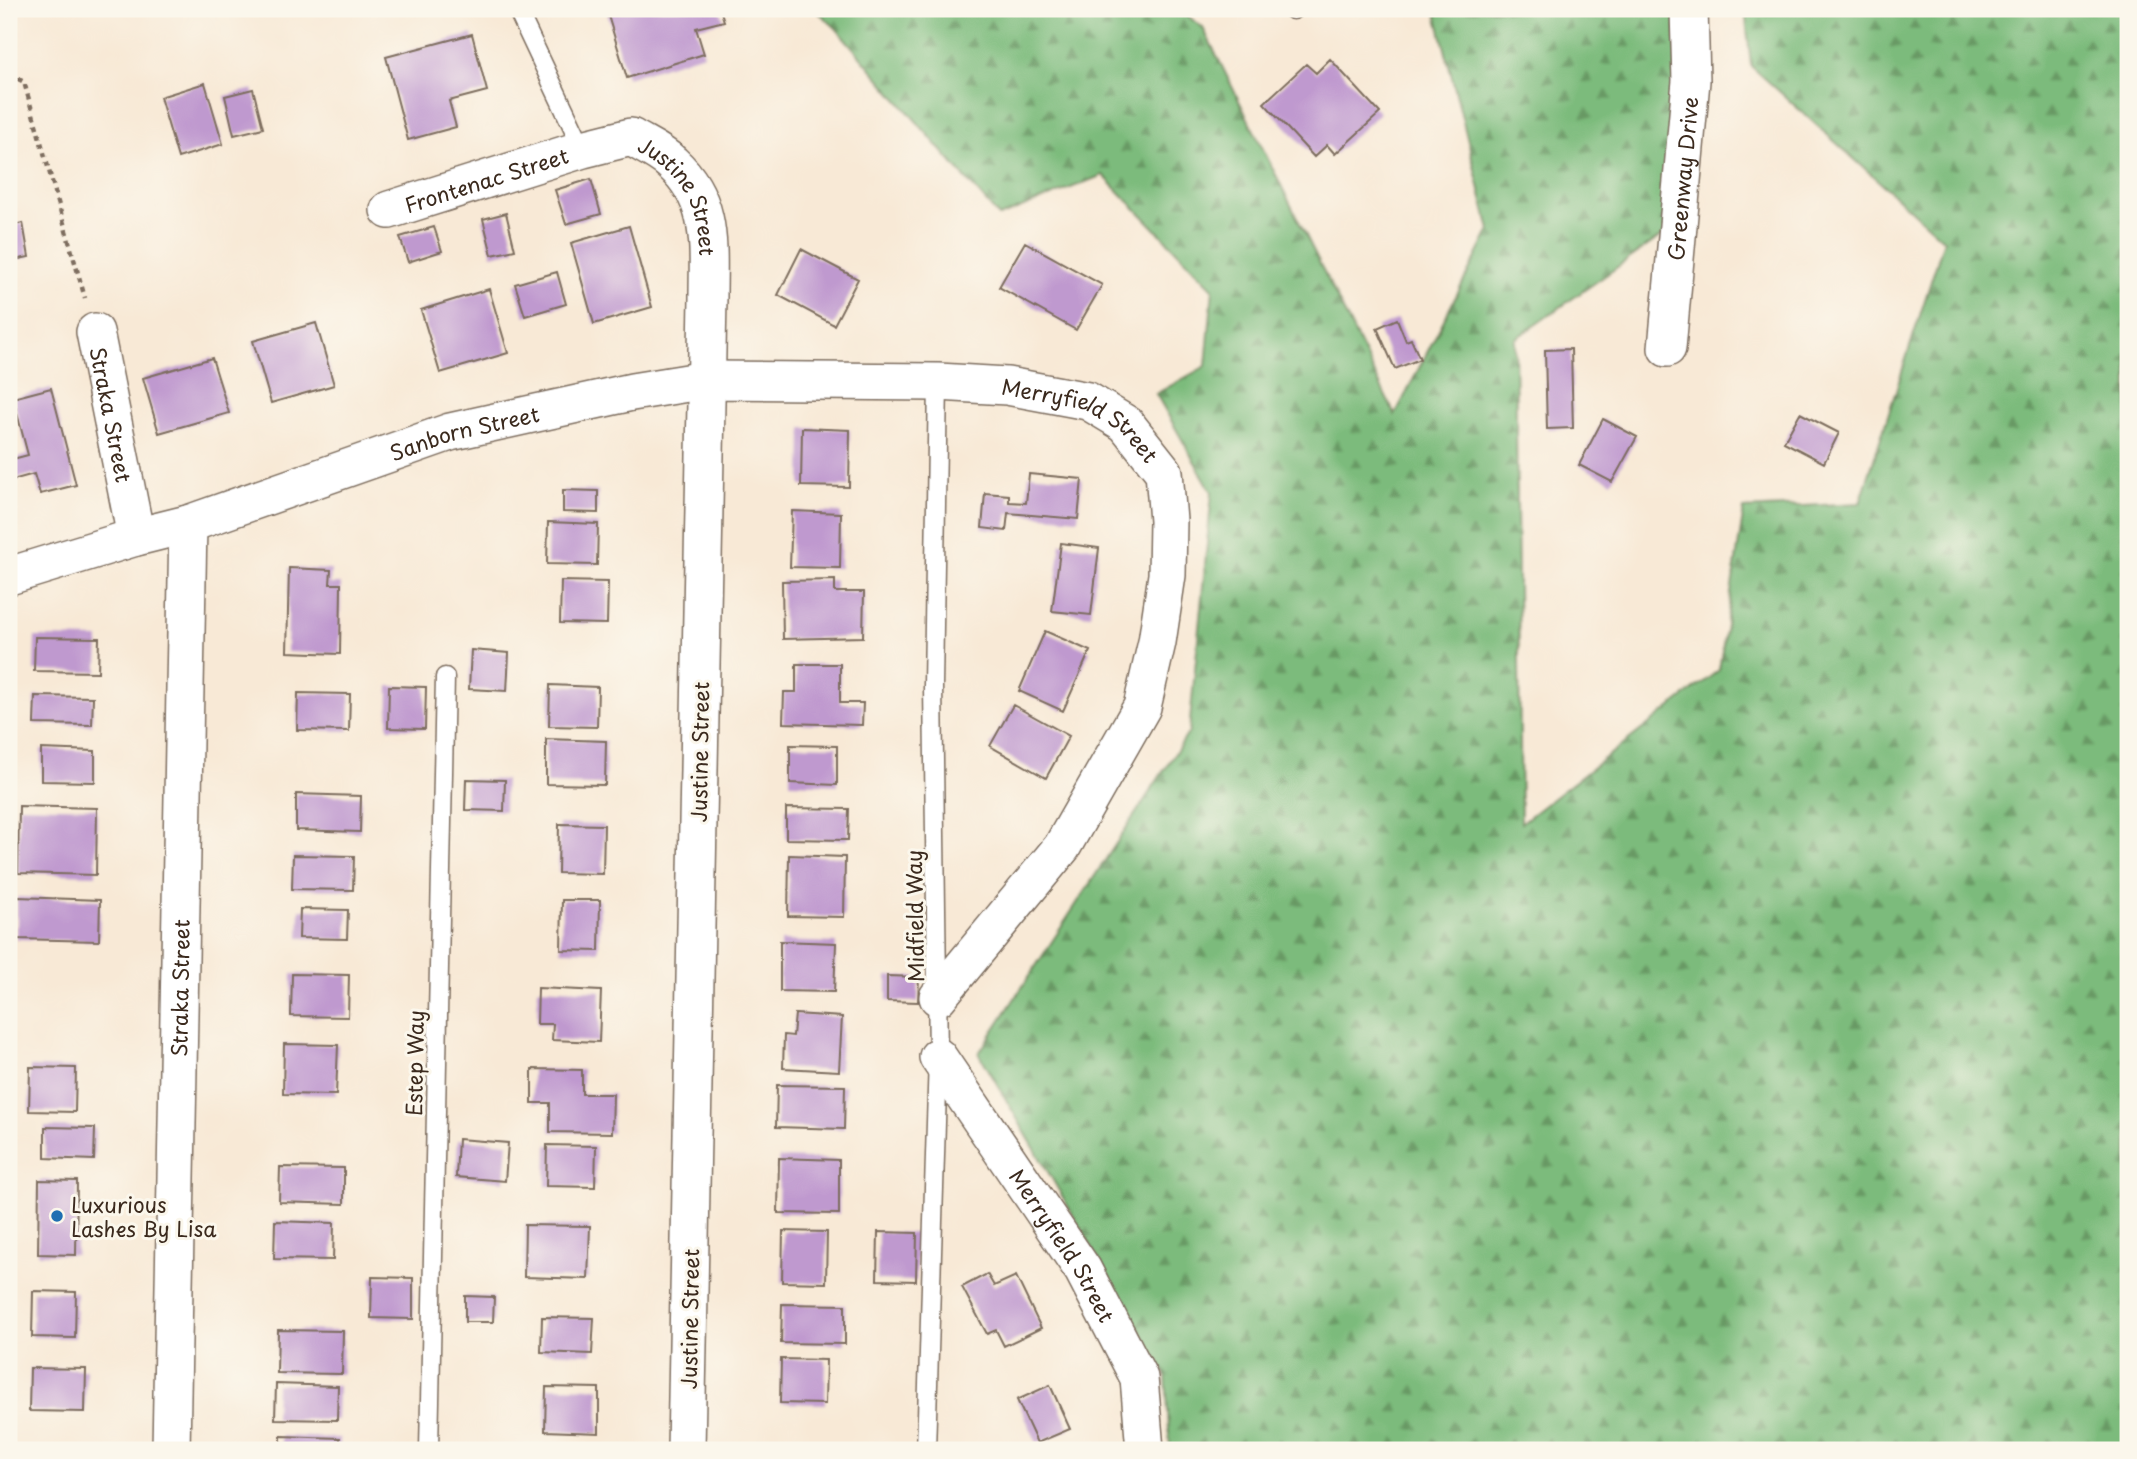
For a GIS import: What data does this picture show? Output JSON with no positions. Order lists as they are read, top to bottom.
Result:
{
  "streets": {
    "street": [
      "Greenway Drive",
      "Frontenac Street",
      "Justine Street",
      "Straka Street",
      "Merryfield Street",
      "Sanborn Street"
    ],
    "lane": ["Midfield Way", "Estep Way"]
  },
  "crossings": [
    ["Frontenac Street", "Justine Street"],
    ["Justine Street", "Sanborn Street"],
    ["Straka Street", "Sanborn Street"],
    ["Merryfield Street", "Sanborn Street"],
    ["Merryfield Street", "Midfield Way"],
    ["Sanborn Street", "Midfield Way"]
  ],
  "places": ["Luxurious Lashes By Lisa"]
}
